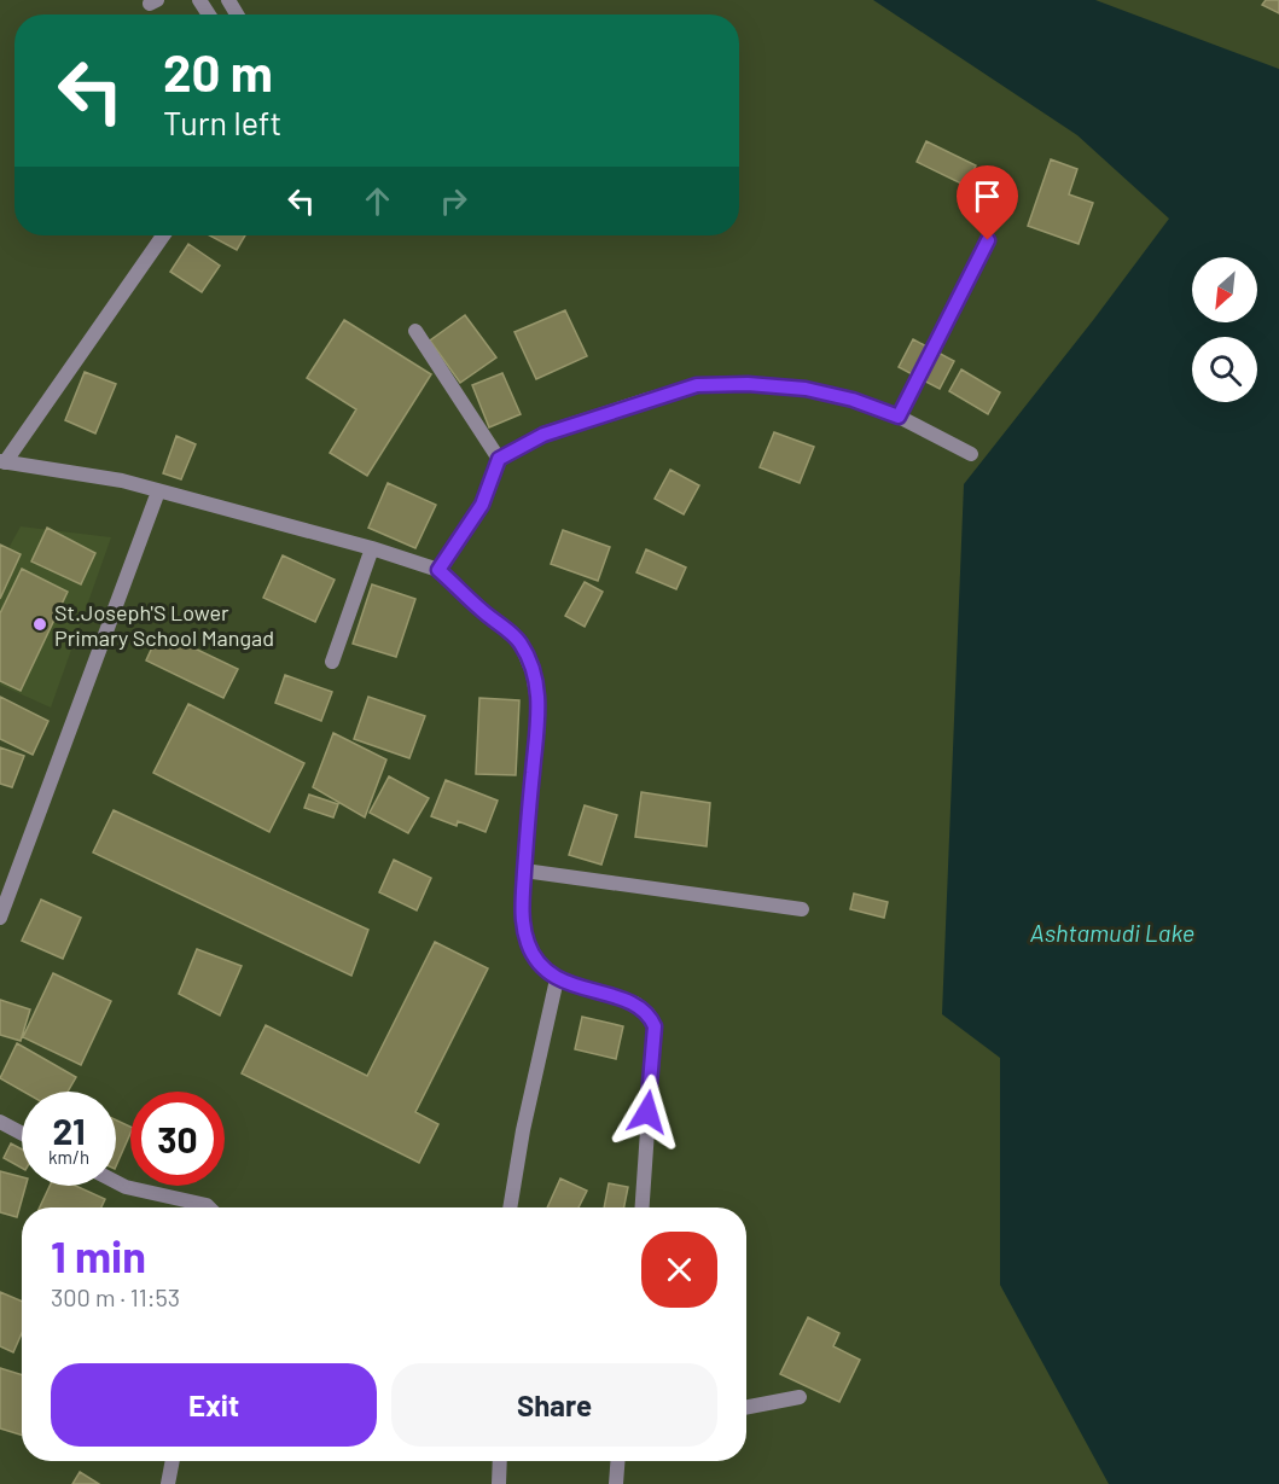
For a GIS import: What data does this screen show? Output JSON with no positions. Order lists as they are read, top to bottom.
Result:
{
  "water": ["Ashtamudi Lake"],
  "places": ["St.Joseph'S Lower Primary School Mangad"],
  "north": "bottom left",
  "page": {
    "turn": ["20 m", "Turn left"],
    "speed": "21 km/h",
    "limit": "30",
    "heading": ["1 min", "300 m · 11:53"],
    "buttons": ["Exit", "Share"]
  }
}
